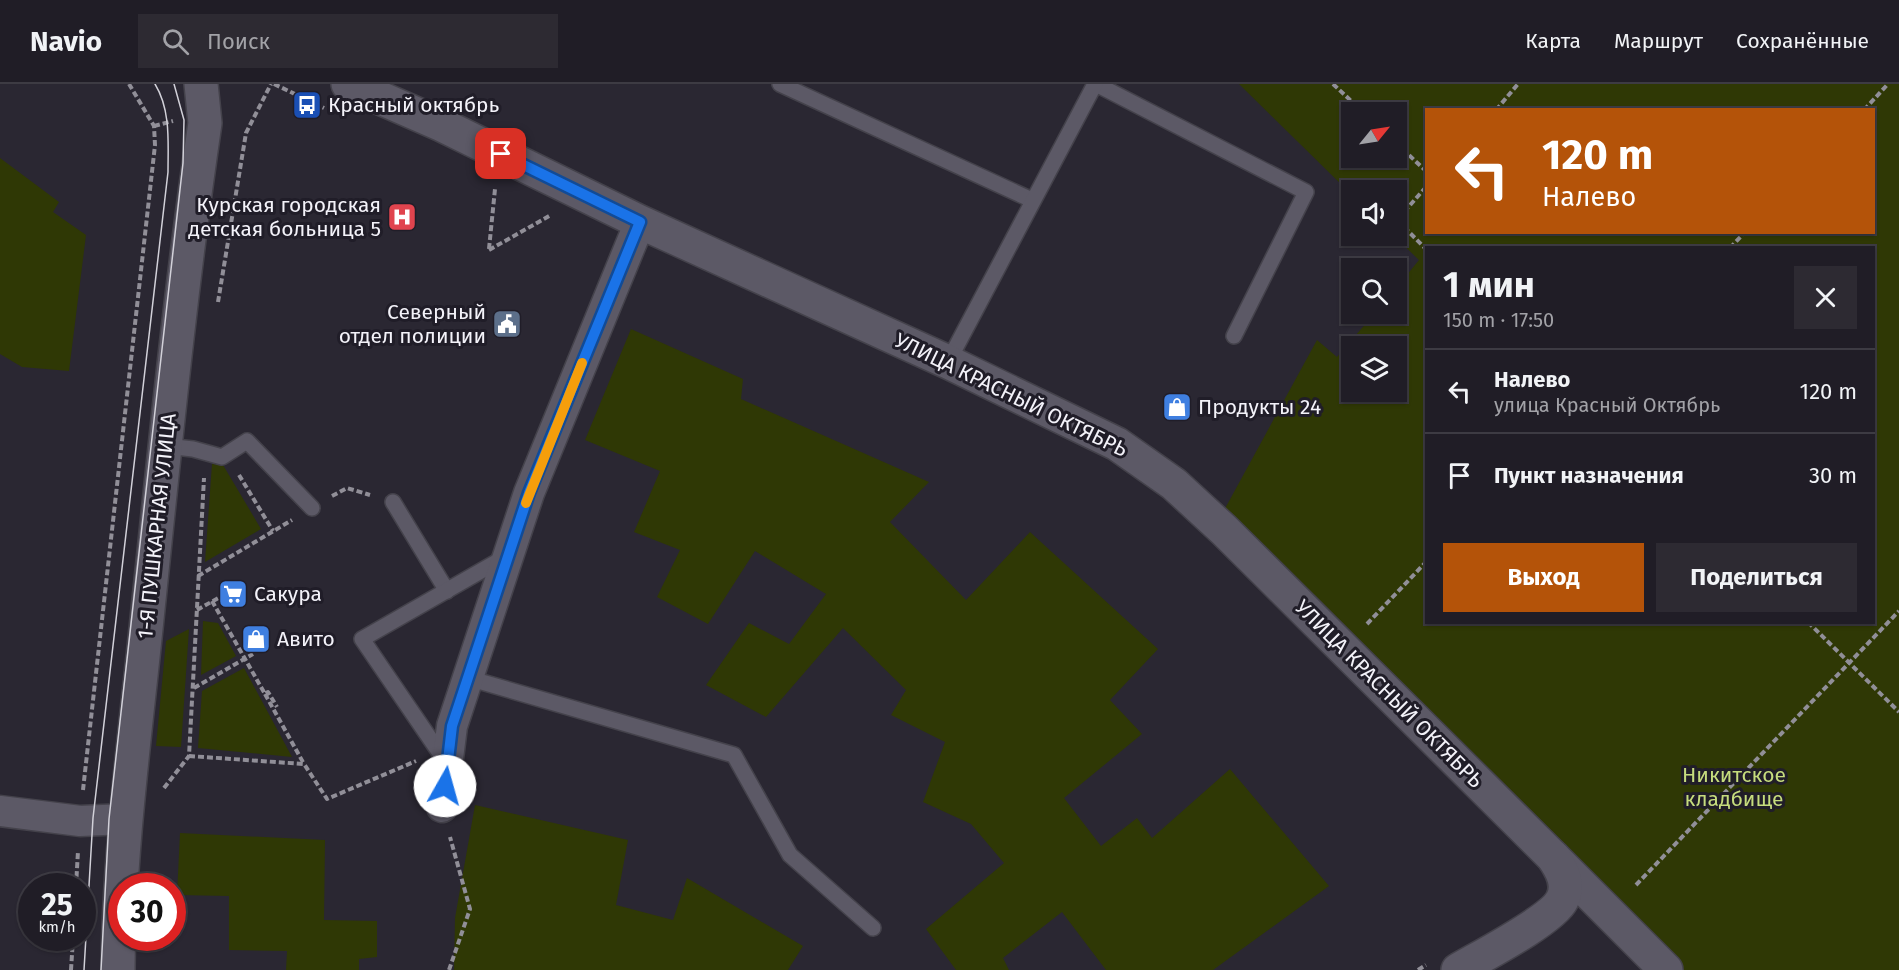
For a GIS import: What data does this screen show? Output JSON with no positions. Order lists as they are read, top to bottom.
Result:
{
  "streets": {
    "main road": ["УЛИЦА КРАСНЫЙ ОКТЯБРЬ", "1-Я ПУШКАРНАЯ УЛИЦА"]
  },
  "parks": ["Никитское кладбище"],
  "places": {
    "bus stop": ["Красный октябрь"],
    "hospital": ["Курская городская детская больница 5"],
    "public building": ["Северный отдел полиции"],
    "shop": ["Продукты 24", "Авито"],
    "supermarket": ["Сакура"]
  },
  "north": "top right",
  "page": {
    "header": "Navio",
    "search": "Поиск",
    "nav": ["Карта", "Маршрут", "Сохранённые"],
    "turn": ["120 m", "Налево"],
    "heading": ["1 мин", "150 m · 17:50"],
    "list": [
      {
        "name": "Налево",
        "note": "улица Красный Октябрь",
        "value": "120 m"
      },
      {
        "name": "Пункт назначения",
        "value": "30 m"
      }
    ],
    "buttons": ["Выход", "Поделиться"],
    "speed": "25 km/h",
    "limit": "30"
  }
}
